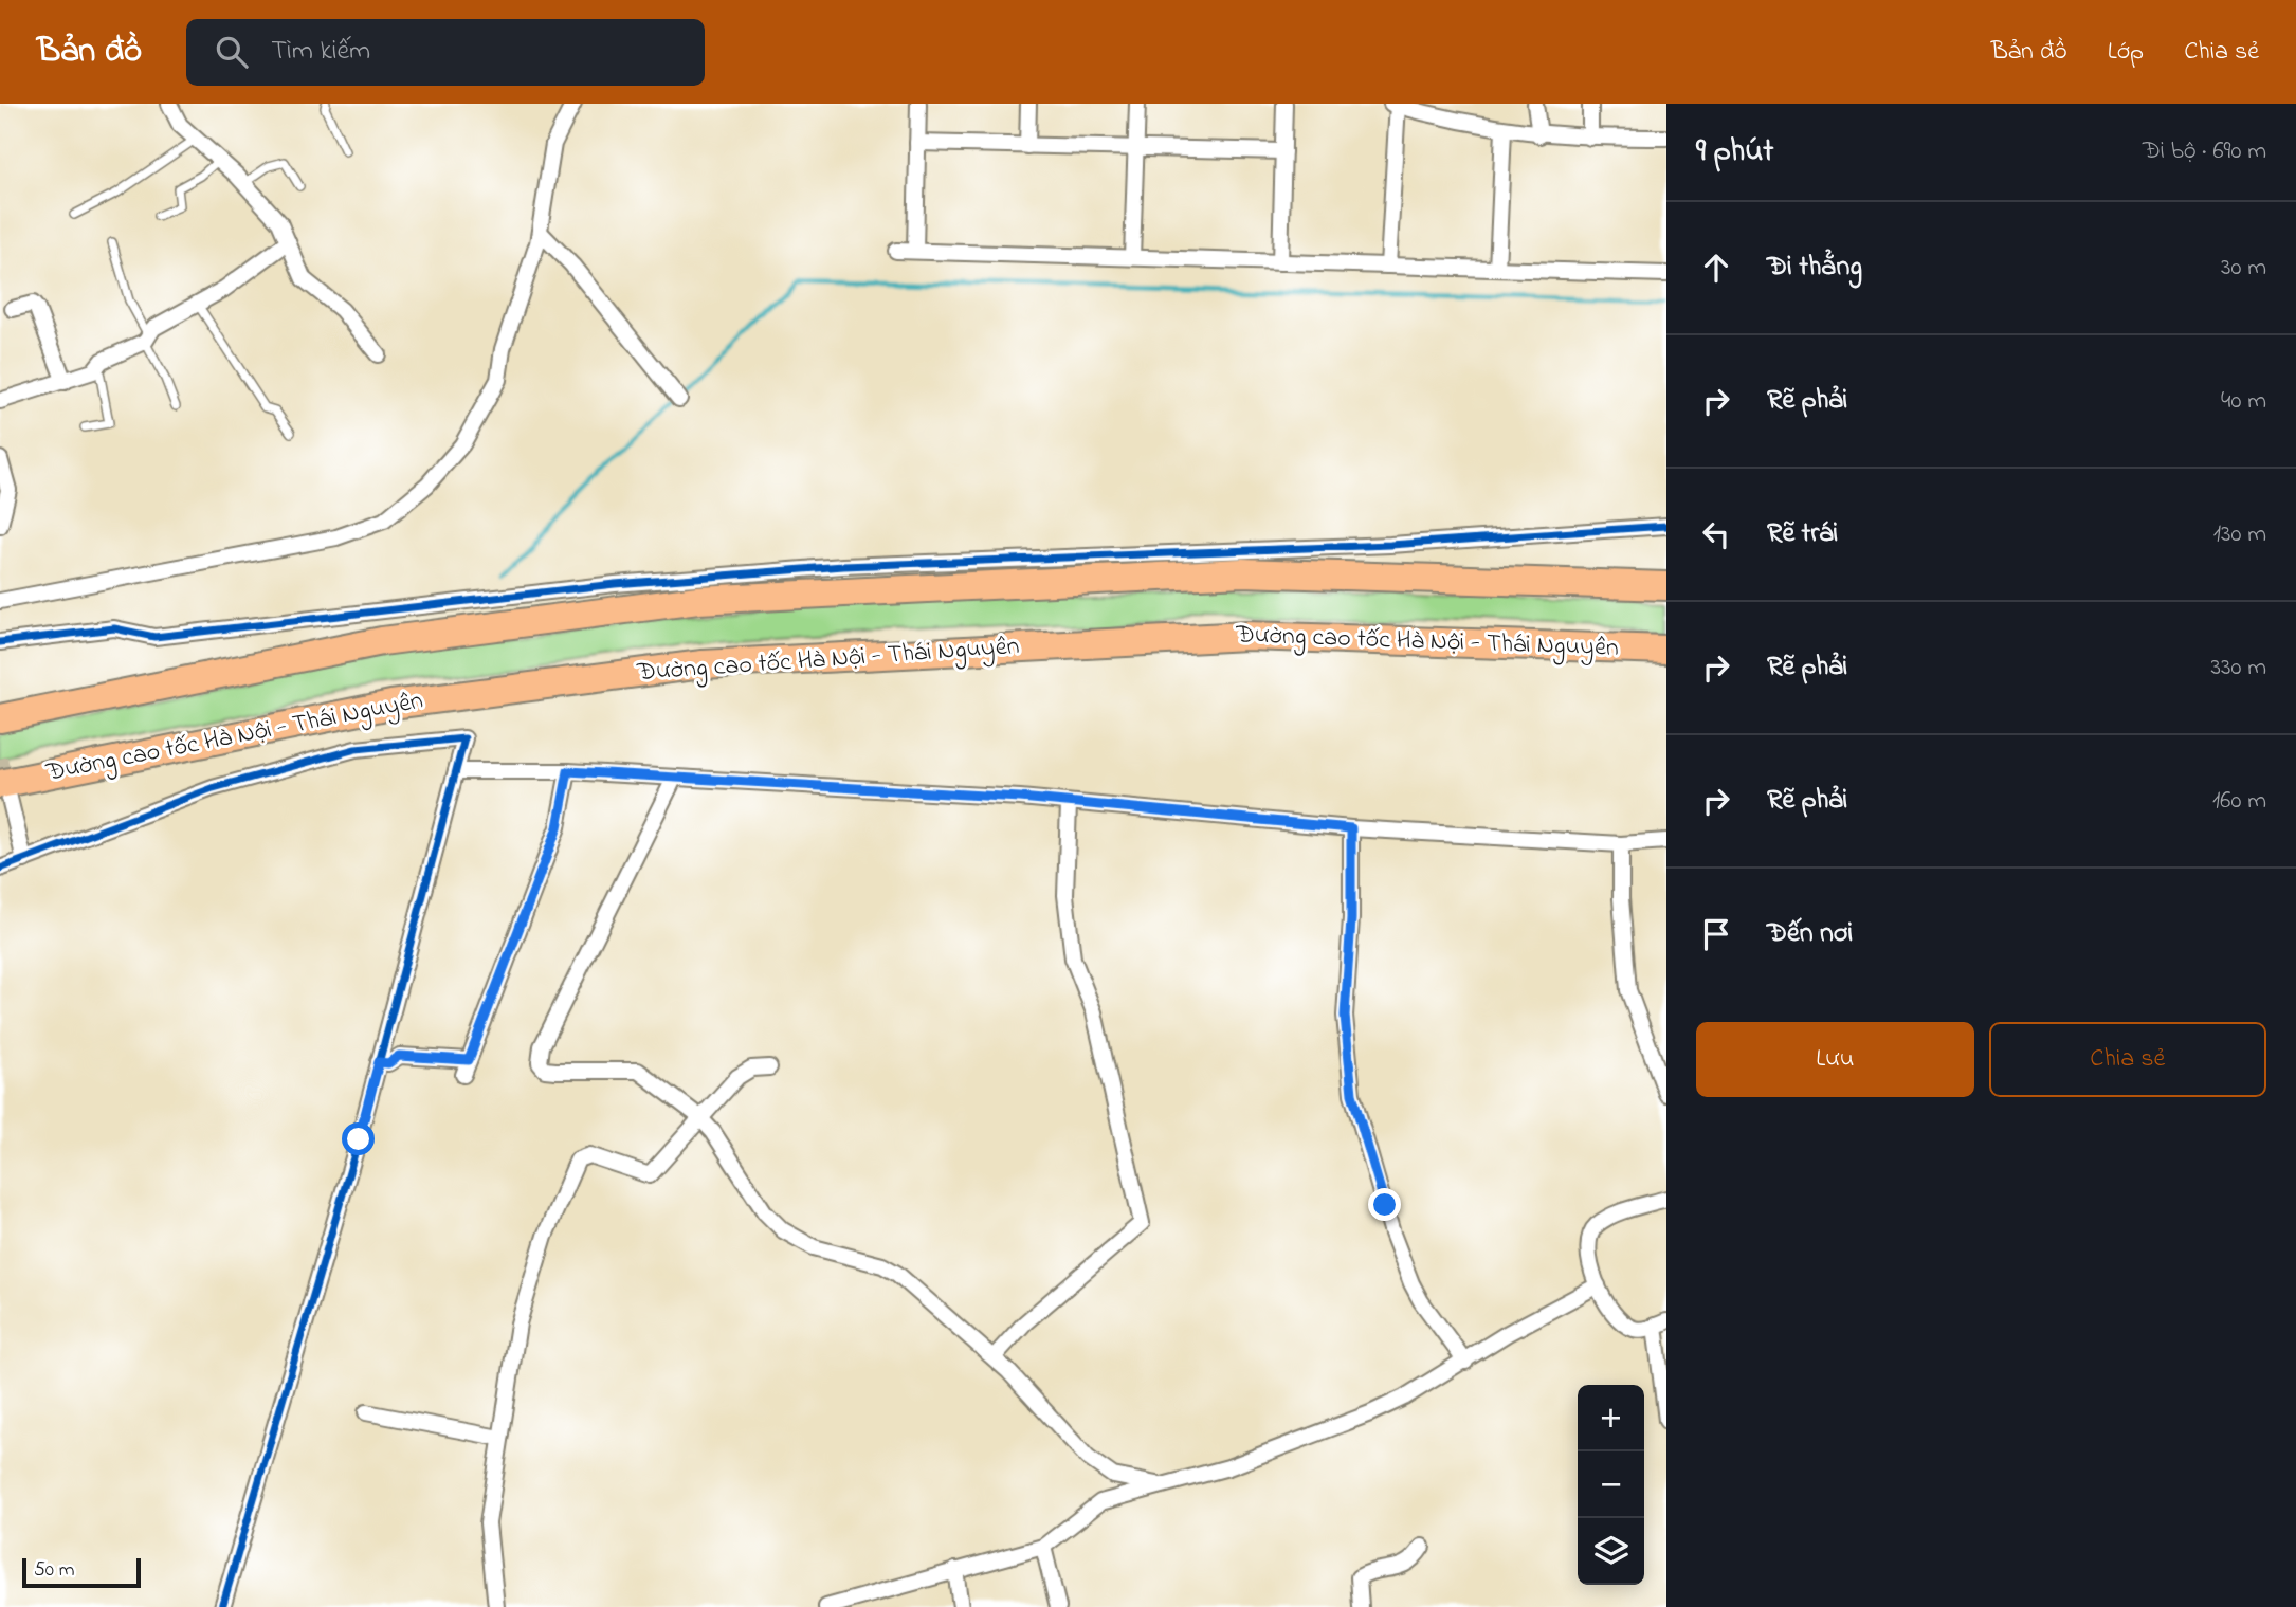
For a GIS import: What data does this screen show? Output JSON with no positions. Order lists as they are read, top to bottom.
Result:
{
  "streets": {
    "highway": ["Đường cao tốc Hà Nội - Thái Nguyên"]
  },
  "scale_bar": "50 m",
  "page": {
    "header": "Bản đồ",
    "search": "Tìm kiếm",
    "nav": ["Bản đồ", "Lớp", "Chia sẻ"],
    "heading": ["9 phút", "Đi bộ · 690 m"],
    "list": [
      ["Đi thẳng", "30 m"],
      ["Rẽ phải", "40 m"],
      ["Rẽ trái", "130 m"],
      ["Rẽ phải", "330 m"],
      ["Rẽ phải", "160 m"],
      "Đến nơi"
    ],
    "buttons": ["Lưu", "Chia sẻ"],
    "map_buttons": ["+", "−"],
    "scale": "50 m"
  }
}
